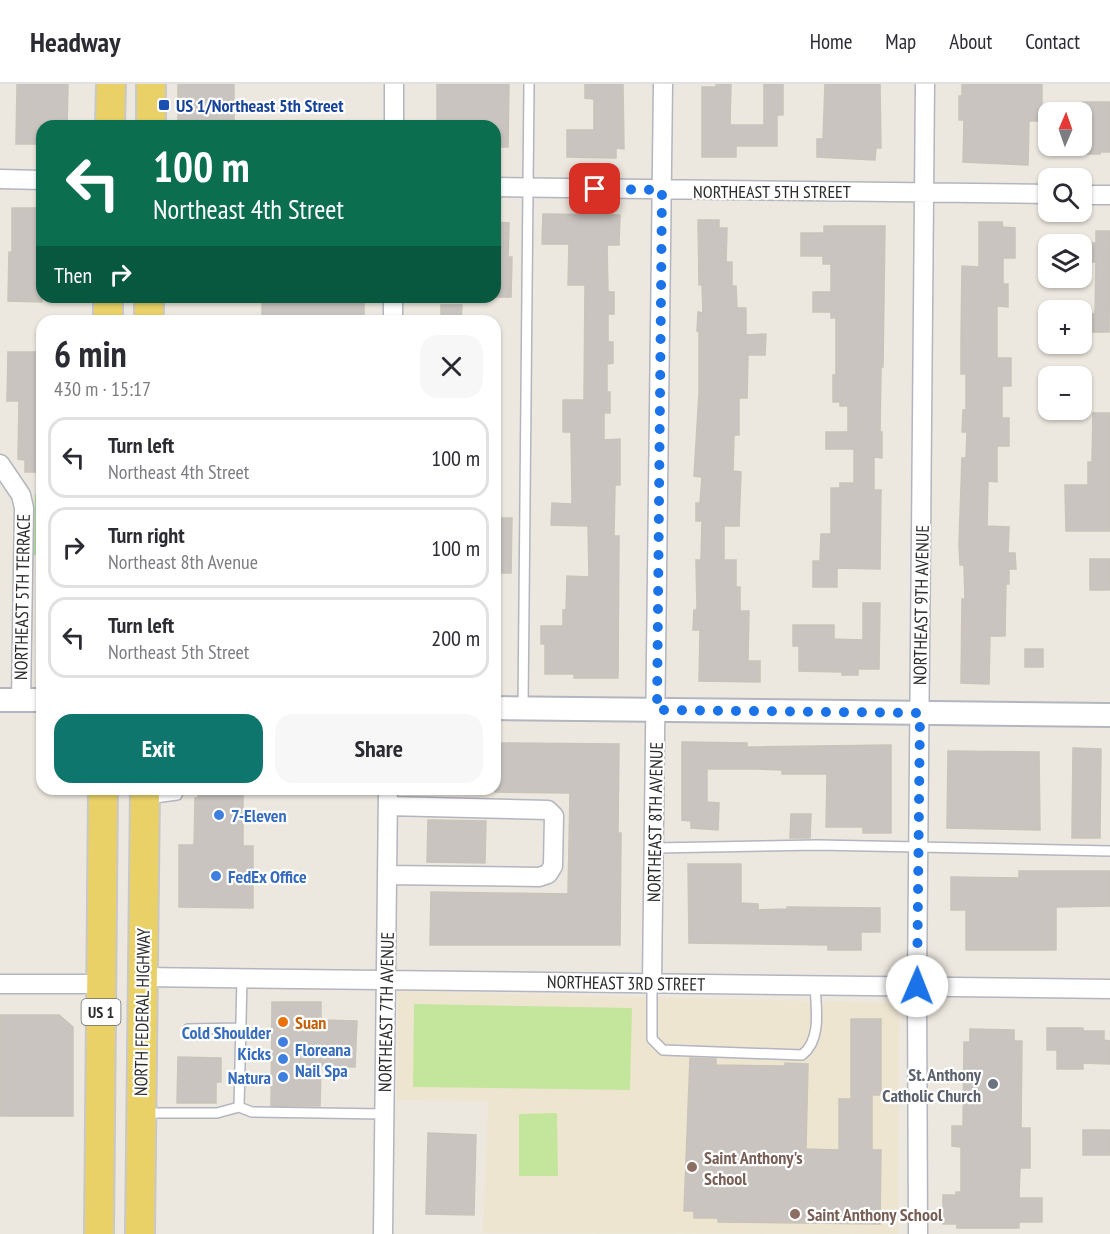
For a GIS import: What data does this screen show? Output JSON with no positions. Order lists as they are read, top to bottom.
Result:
{
  "streets": {
    "main road": ["US 1", "NORTH FEDERAL HIGHWAY"],
    "street": [
      "NORTHEAST 5TH STREET",
      "NORTHEAST 5TH TERRACE",
      "NORTHEAST 9TH AVENUE",
      "NORTHEAST 8TH AVENUE",
      "NORTHEAST 3RD STREET",
      "NORTHEAST 7TH AVENUE"
    ]
  },
  "crossings": [
    ["NORTHEAST 5TH STREET", "NORTHEAST 9TH AVENUE"],
    ["NORTHEAST 5TH STREET", "NORTHEAST 8TH AVENUE"],
    ["NORTHEAST 9TH AVENUE", "NORTHEAST 3RD STREET"],
    ["NORTHEAST 8TH AVENUE", "NORTHEAST 3RD STREET"],
    ["NORTHEAST 3RD STREET", "NORTH FEDERAL HIGHWAY"],
    ["NORTHEAST 3RD STREET", "NORTHEAST 7TH AVENUE"]
  ],
  "places": {
    "transit": ["US 1/Northeast 5th Street"],
    "other": [
      "7-Eleven",
      "FedEx Office",
      "Suan",
      "Cold Shoulder Kicks",
      "Floreana Nail Spa",
      "Natura",
      "St. Anthony Catholic Church",
      "Saint Anthony's School",
      "Saint Anthony School"
    ]
  },
  "north": "top",
  "page": {
    "header": "Headway",
    "nav": [
      "Home",
      "Map",
      "About",
      "Contact"
    ],
    "map_buttons": ["+", "−"],
    "turn": ["100 m", "Northeast 4th Street"],
    "then": "Then",
    "heading": ["6 min", "430 m · 15:17"],
    "list": [
      {
        "name": "Turn left",
        "note": "Northeast 4th Street",
        "value": "100 m"
      },
      {
        "name": "Turn right",
        "note": "Northeast 8th Avenue",
        "value": "100 m"
      },
      {
        "name": "Turn left",
        "note": "Northeast 5th Street",
        "value": "200 m"
      }
    ],
    "buttons": ["Exit", "Share"]
  }
}
